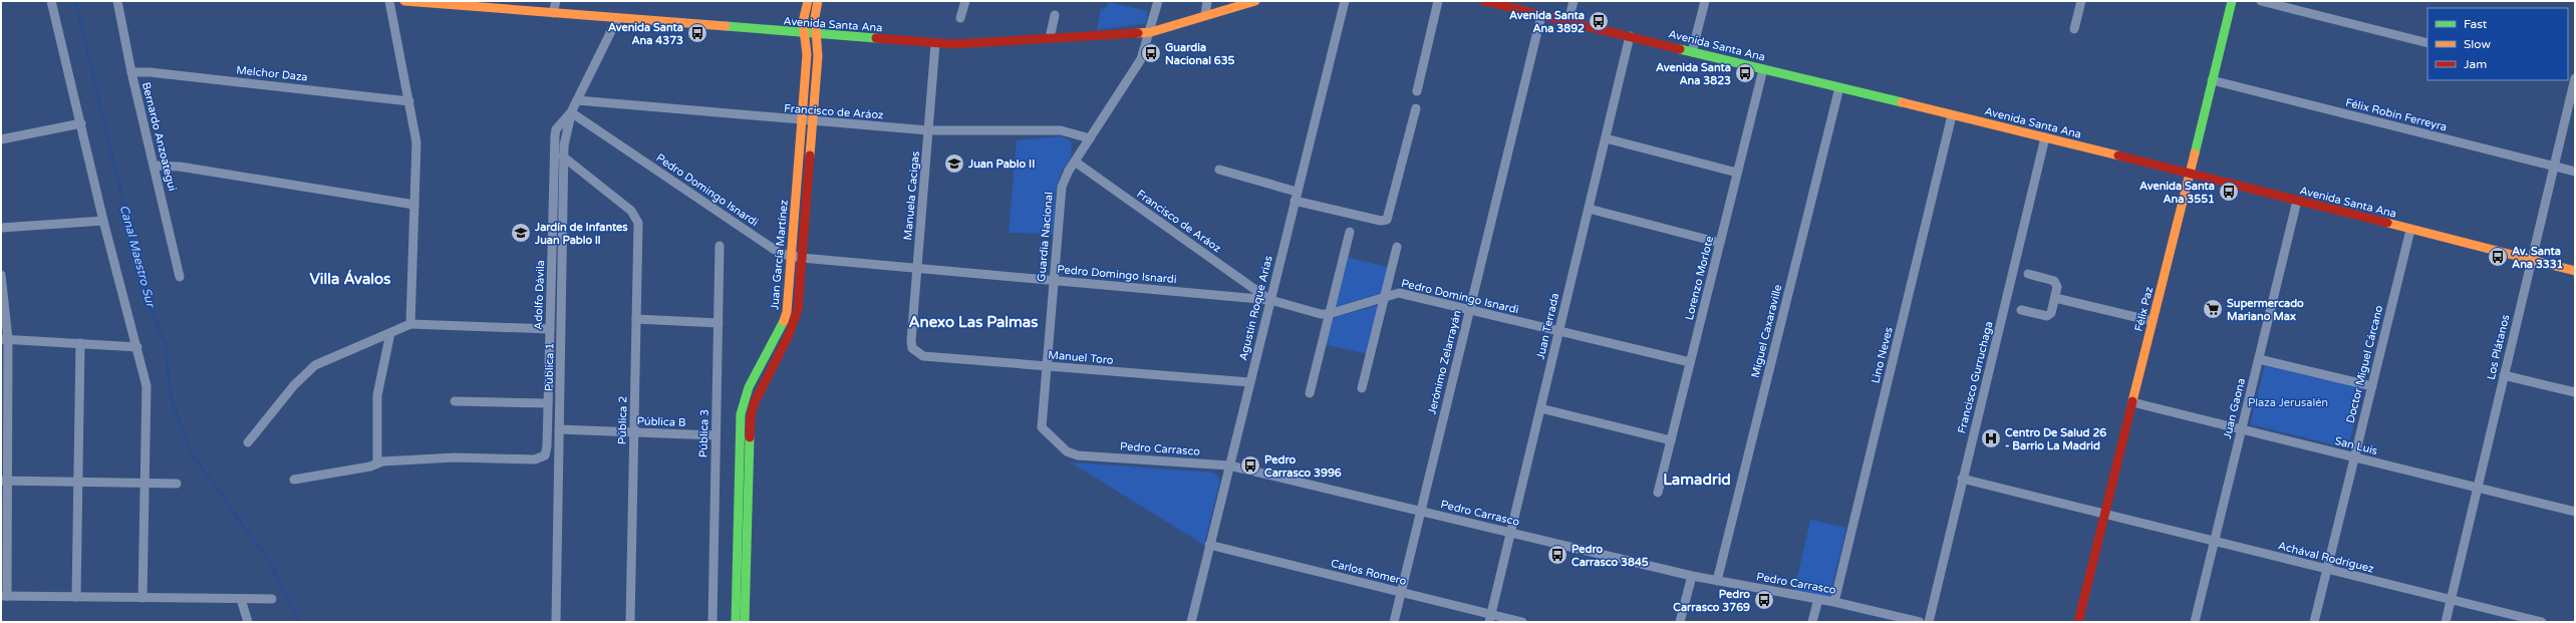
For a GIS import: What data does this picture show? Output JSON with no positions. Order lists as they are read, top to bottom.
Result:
{
  "streets": {
    "main road": ["Avenida Santa Ana", "Juan García Martínez", "Félix Paz"],
    "street": [
      "Melchor Daza",
      "Francisco de Aráoz",
      "Félix Robin Ferreyra",
      "Bernardo Anzoategui",
      "Pedro Domingo Isnardi",
      "Manuela Cacigas",
      "Guardia Nacional",
      "Lorenzo Morlote",
      "Adolfo Dávila",
      "Agustín Roque Arias",
      "Juan Terrada",
      "Miguel Caxaraville",
      "Los Plátanos",
      "Lino Neves",
      "Manuel Toro",
      "Jerónimo Zelarrayán",
      "Doctor Miguel Cárcano",
      "Pública 1",
      "Francisco Gurruchaga",
      "Juan Gaona",
      "Pública 2",
      "Pública B",
      "Pública 3",
      "San Luis",
      "Pedro Carrasco",
      "Achával Rodríguez",
      "Carlos Romero"
    ]
  },
  "crossings": [
    ["Avenida Santa Ana", "Manuela Cacigas"],
    ["Avenida Santa Ana", "Guardia Nacional"],
    ["Avenida Santa Ana", "Juan García Martínez"],
    ["Avenida Santa Ana", "Lorenzo Morlote"],
    ["Avenida Santa Ana", "Adolfo Dávila"],
    ["Avenida Santa Ana", "Félix Paz"],
    ["Avenida Santa Ana", "Juan Terrada"],
    ["Avenida Santa Ana", "Miguel Caxaraville"],
    ["Avenida Santa Ana", "Los Plátanos"],
    ["Avenida Santa Ana", "Lino Neves"],
    ["Avenida Santa Ana", "Jerónimo Zelarrayán"],
    ["Avenida Santa Ana", "Doctor Miguel Cárcano"],
    ["Avenida Santa Ana", "Francisco Gurruchaga"],
    ["Avenida Santa Ana", "Juan Gaona"],
    ["Melchor Daza", "Bernardo Anzoategui"],
    ["Francisco de Aráoz", "Pedro Domingo Isnardi"],
    ["Francisco de Aráoz", "Manuela Cacigas"],
    ["Francisco de Aráoz", "Guardia Nacional"],
    ["Francisco de Aráoz", "Juan García Martínez"],
    ["Francisco de Aráoz", "Adolfo Dávila"],
    ["Francisco de Aráoz", "Agustín Roque Arias"],
    ["Félix Robin Ferreyra", "Félix Paz"],
    ["Félix Robin Ferreyra", "Los Plátanos"],
    ["Pedro Domingo Isnardi", "Manuela Cacigas"],
    ["Pedro Domingo Isnardi", "Guardia Nacional"],
    ["Pedro Domingo Isnardi", "Juan García Martínez"],
    ["Pedro Domingo Isnardi", "Lorenzo Morlote"],
    ["Pedro Domingo Isnardi", "Adolfo Dávila"],
    ["Pedro Domingo Isnardi", "Agustín Roque Arias"],
    ["Pedro Domingo Isnardi", "Juan Terrada"],
    ["Pedro Domingo Isnardi", "Jerónimo Zelarrayán"],
    ["Pedro Domingo Isnardi", "Pública 1"],
    ["Manuela Cacigas", "Manuel Toro"],
    ["Guardia Nacional", "Manuel Toro"],
    ["Guardia Nacional", "Pedro Carrasco"],
    ["Adolfo Dávila", "Pública 1"],
    ["Agustín Roque Arias", "Manuel Toro"],
    ["Agustín Roque Arias", "Pedro Carrasco"],
    ["Agustín Roque Arias", "Carlos Romero"],
    ["Félix Paz", "San Luis"],
    ["Félix Paz", "Achával Rodríguez"],
    ["Juan Terrada", "Pedro Carrasco"],
    ["Juan Terrada", "Carlos Romero"],
    ["Miguel Caxaraville", "Pedro Carrasco"],
    ["Los Plátanos", "San Luis"],
    ["Los Plátanos", "Achával Rodríguez"],
    ["Lino Neves", "Pedro Carrasco"],
    ["Jerónimo Zelarrayán", "Pedro Carrasco"],
    ["Jerónimo Zelarrayán", "Carlos Romero"],
    ["Doctor Miguel Cárcano", "San Luis"],
    ["Doctor Miguel Cárcano", "Achával Rodríguez"],
    ["Pública 1", "Pública 2"],
    ["Pública 1", "Pública B"],
    ["Juan Gaona", "San Luis"],
    ["Juan Gaona", "Achával Rodríguez"],
    ["Pública 2", "Pública B"],
    ["Pública B", "Pública 3"]
  ],
  "districts": ["Villa Ávalos", "Anexo Las Palmas", "Lamadrid"],
  "water": ["Canal Maestro Sur"],
  "parks": ["Plaza Jerusalén"],
  "places": {
    "bus stop": [
      "Avenida Santa Ana 3892",
      "Avenida Santa Ana 4373",
      "Guardia Nacional 635",
      "Avenida Santa Ana 3823",
      "Avenida Santa Ana 3551",
      "Av. Santa Ana 3331",
      "Pedro Carrasco 3996",
      "Pedro Carrasco 3845",
      "Pedro Carrasco 3769"
    ],
    "school or university": ["Juan Pablo II", "Jardín de Infantes Juan Pablo ll"],
    "supermarket": ["Supermercado Mariano Max"],
    "hospital": ["Centro De Salud 26 - Barrio La Madrid"]
  },
  "legend": ["Fast", "Slow", "Jam"]
}
